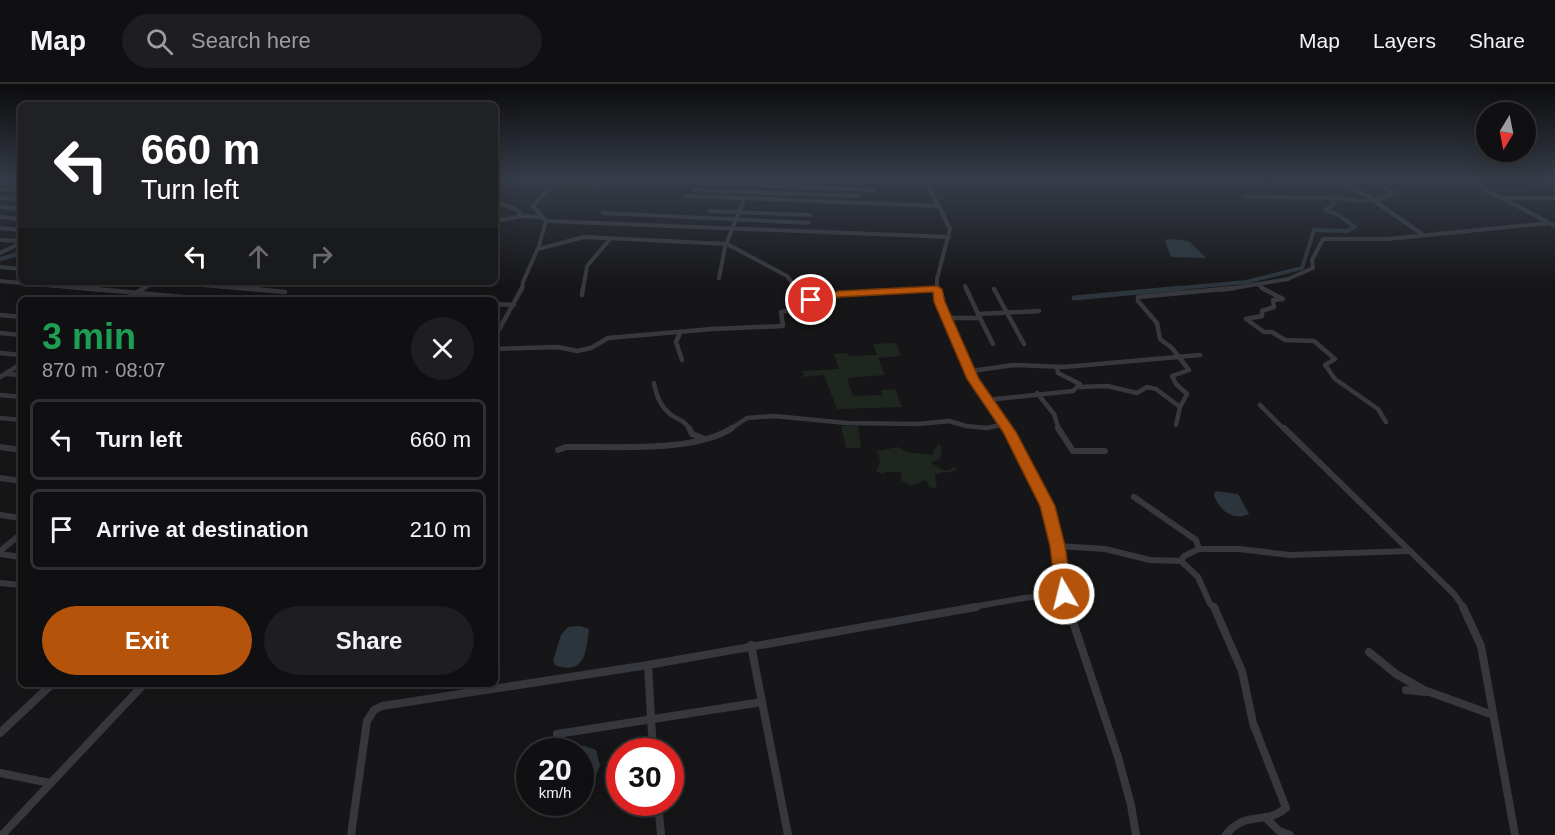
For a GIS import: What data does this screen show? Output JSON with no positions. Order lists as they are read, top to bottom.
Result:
{
  "north": "bottom",
  "page": {
    "header": "Map",
    "search": "Search here",
    "nav": ["Map", "Layers", "Share"],
    "turn": ["660 m", "Turn left"],
    "heading": ["3 min", "870 m · 08:07"],
    "list": [
      {
        "name": "Turn left",
        "value": "660 m"
      },
      {
        "name": "Arrive at destination",
        "value": "210 m"
      }
    ],
    "buttons": ["Exit", "Share"],
    "speed": "20 km/h",
    "limit": "30"
  }
}
